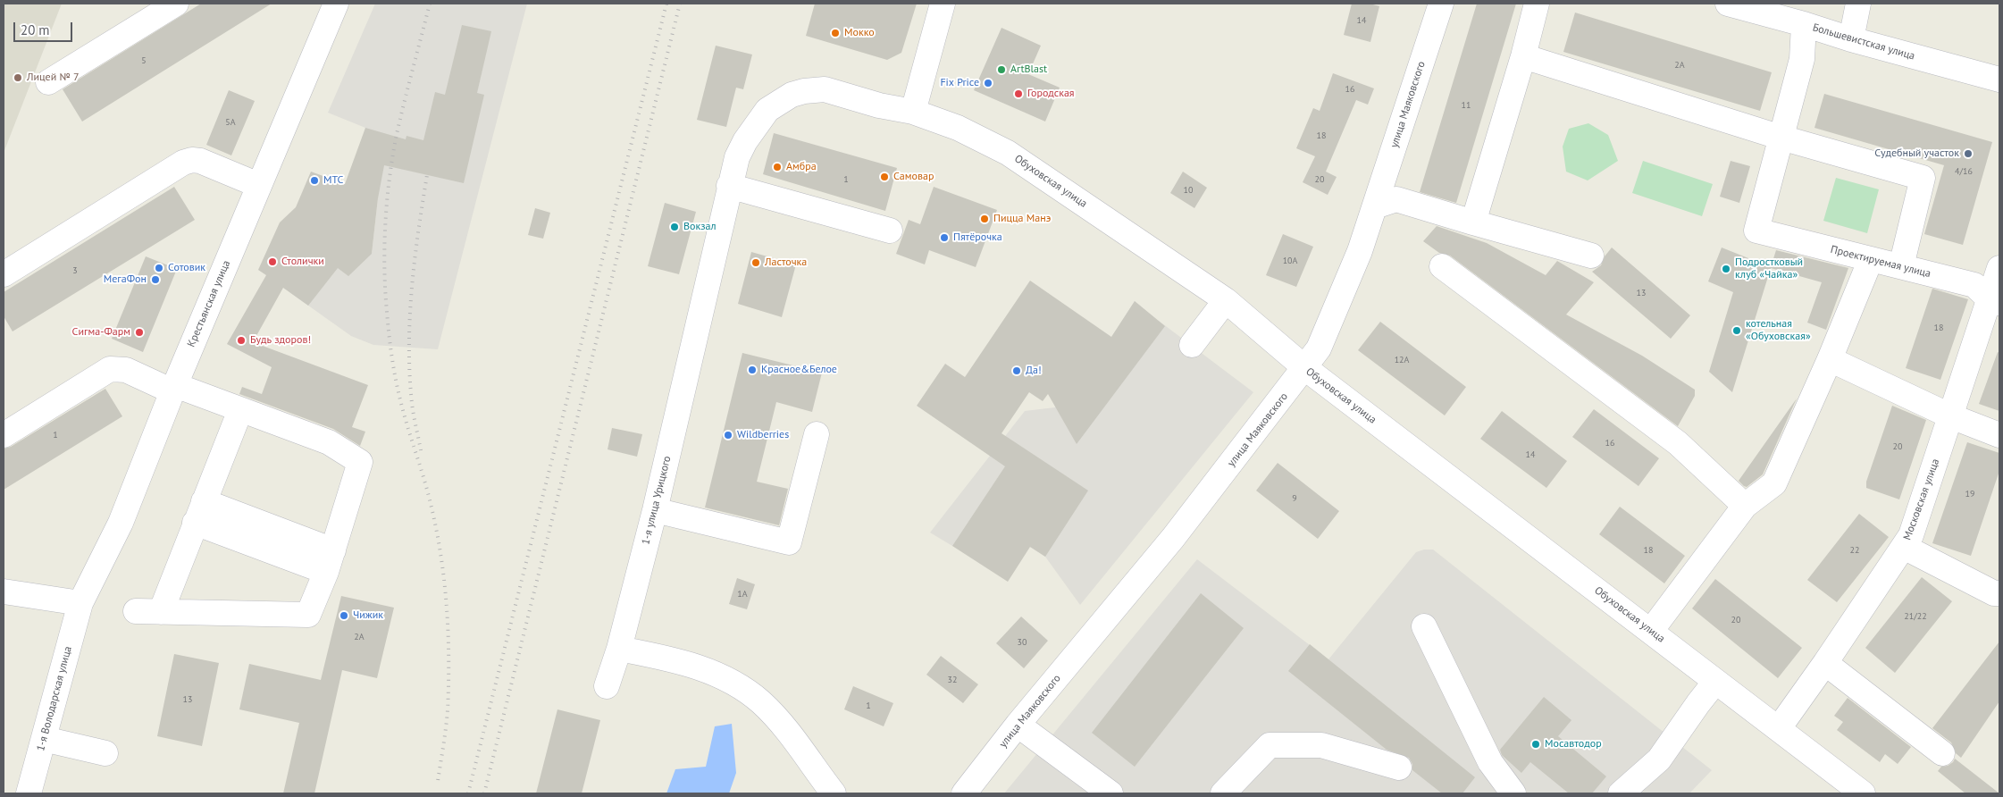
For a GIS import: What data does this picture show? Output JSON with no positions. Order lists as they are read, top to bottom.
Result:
{
  "streets": {
    "street": [
      "Большевистская улица",
      "улица Маяковского",
      "Обуховская улица",
      "Проектируемая улица",
      "Крестьянская улица",
      "Московская улица",
      "1-я улица Урицкого",
      "1-я Володарская улица"
    ]
  },
  "crossings": [
    ["улица Маяковского", "Обуховская улица"],
    ["Обуховская улица", "Московская улица"],
    ["Обуховская улица", "1-я улица Урицкого"],
    ["Проектируемая улица", "Московская улица"],
    ["Крестьянская улица", "1-я Володарская улица"]
  ],
  "places": [
    "Мокко",
    "ArtBlast",
    "Лицей № 7",
    "Fix Price",
    "Городская",
    "Судебный участок",
    "Амбра",
    "Самовар",
    "МТС",
    "Пицца Манэ",
    "Вокзал",
    "Пятёрочка",
    "Столички",
    "Ласточка",
    "Сотовик",
    "Подростковый клуб «Чайка»",
    "МегаФон",
    "котельная «Обуховская»",
    "Сигма-Фарм",
    "Будь здоров!",
    "Красное&Белое",
    "Да!",
    "Wildberries",
    "Чижик",
    "Мосавтодор"
  ],
  "house_numbers": [
    "14",
    "5",
    "2А",
    "16",
    "11",
    "5А",
    "18",
    "4/16",
    "1",
    "20",
    "10",
    "10А",
    "3",
    "13",
    "18",
    "12А",
    "1",
    "16",
    "20",
    "14",
    "19",
    "9",
    "18",
    "22",
    "1А",
    "21/22",
    "20",
    "2А",
    "30",
    "32",
    "13",
    "1"
  ],
  "scale_bar": "20 m"
}
